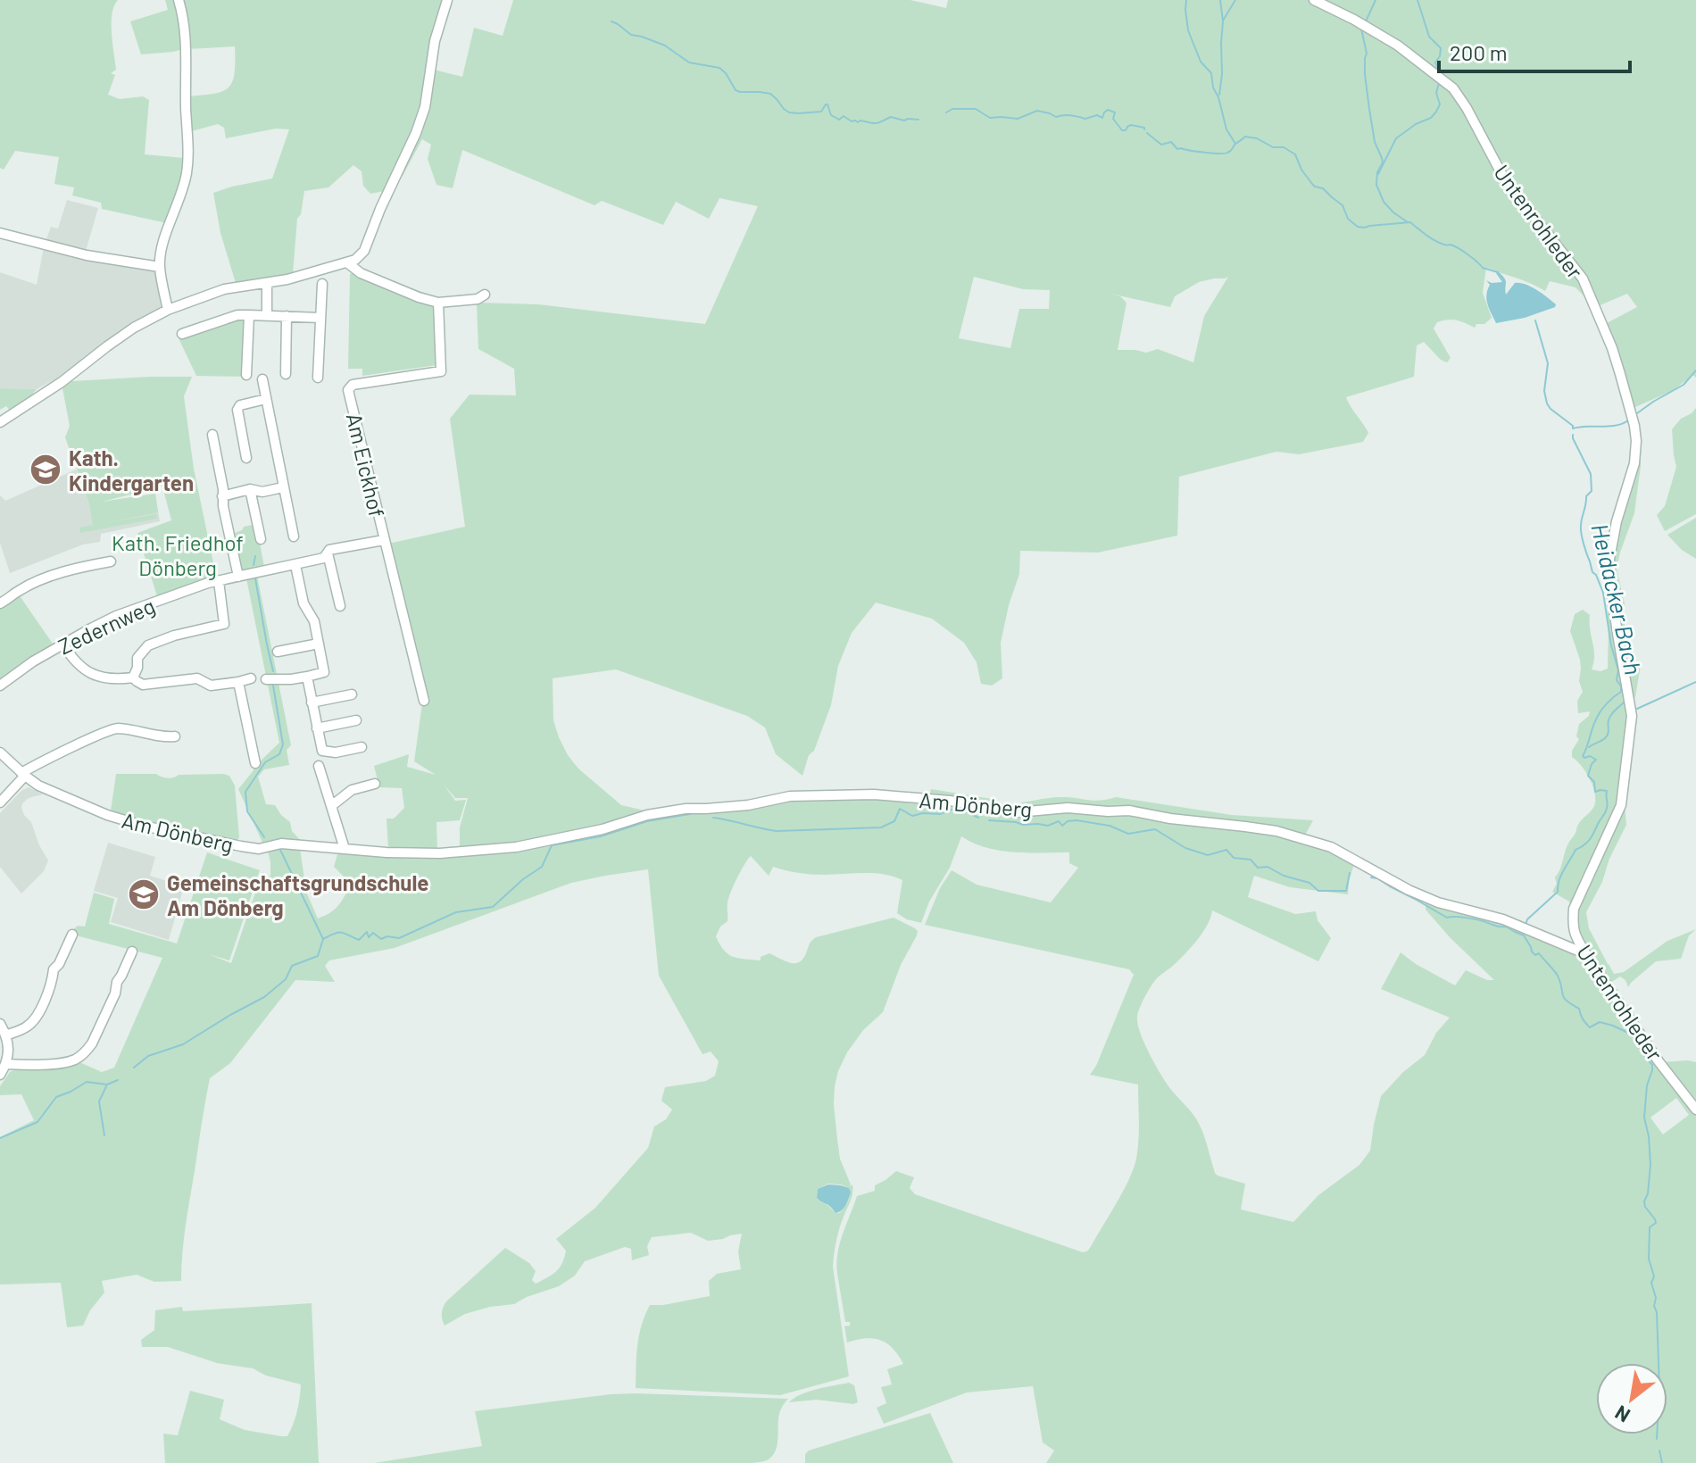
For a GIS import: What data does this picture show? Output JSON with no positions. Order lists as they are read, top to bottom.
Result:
{
  "streets": {
    "street": [
      "Untenrohleder",
      "Am Eickhof",
      "Zedernweg",
      "Am Dönberg"
    ]
  },
  "crossings": [
    ["Untenrohleder", "Am Dönberg"],
    ["Am Eickhof", "Zedernweg"]
  ],
  "water": ["Heidacker Bach"],
  "parks": ["Kath. Friedhof Dönberg"],
  "places": {
    "school or university": ["Kath. Kindergarten", "Gemeinschaftsgrundschule Am Dönberg"]
  },
  "scale_bar": "200 m",
  "north": "bottom left"
}
